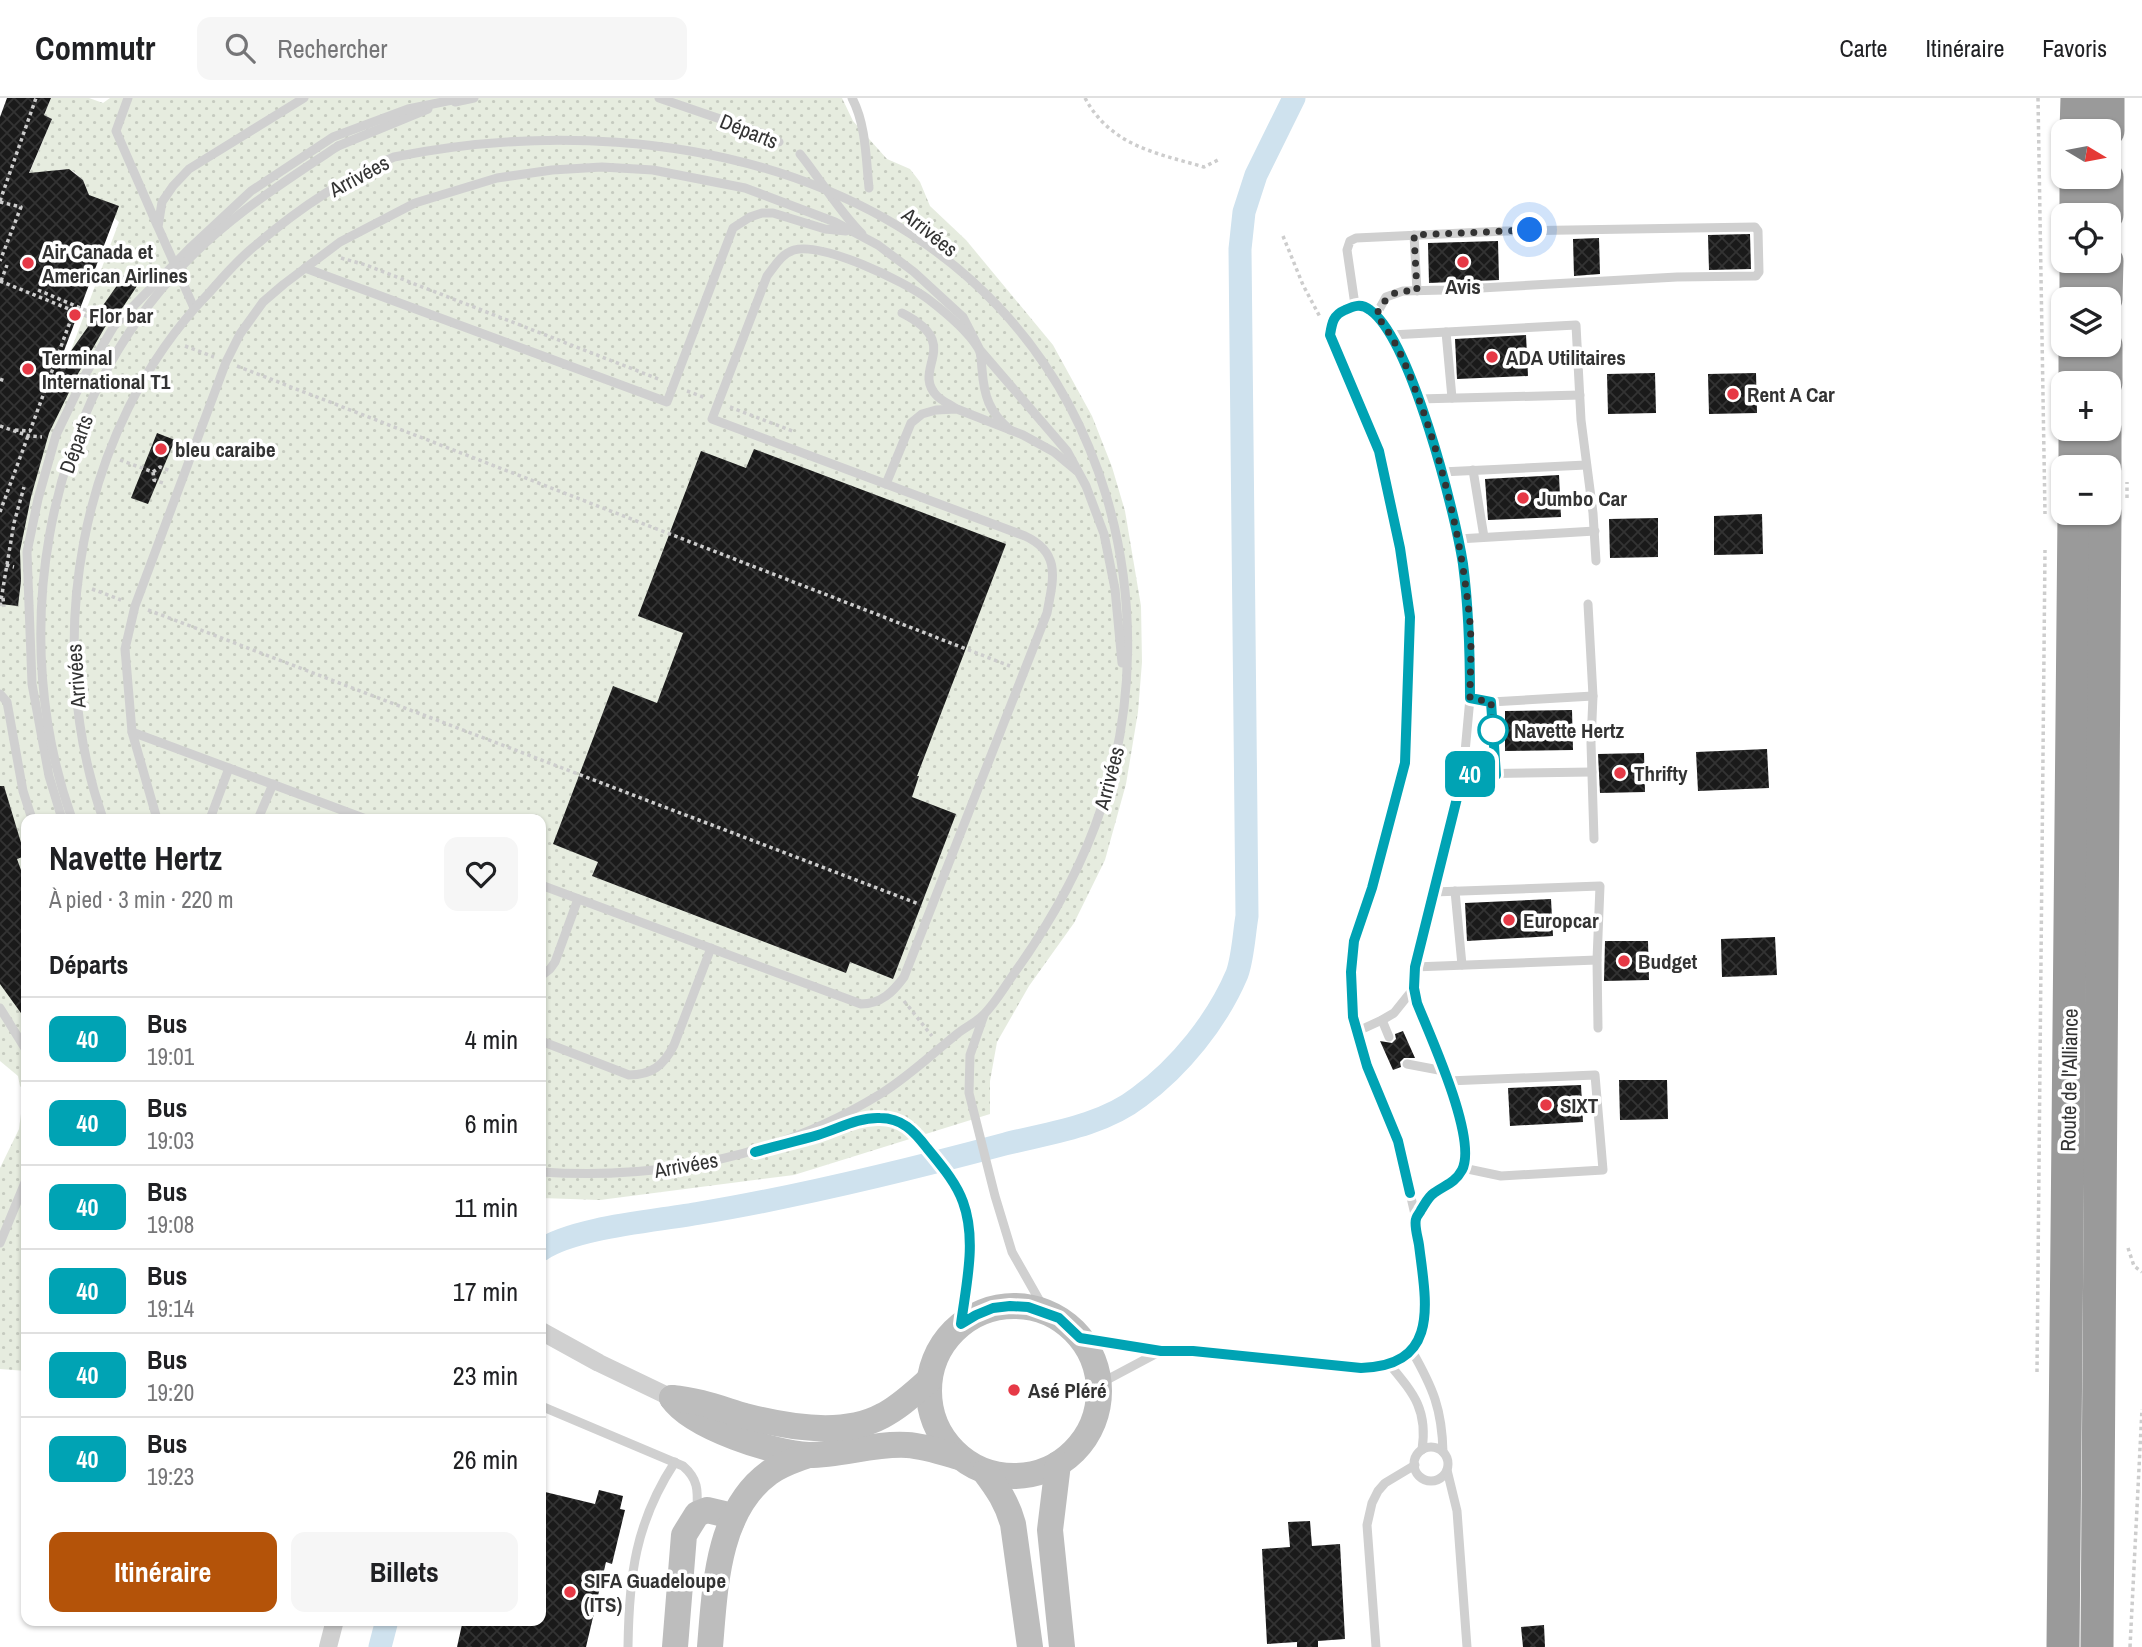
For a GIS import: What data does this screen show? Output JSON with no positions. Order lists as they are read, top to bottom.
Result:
{
  "streets": {
    "highway": ["Route de l'Alliance"],
    "lane": ["Départs", "Arrivées"]
  },
  "places": [
    "Avis",
    "Air Canada et American Airlines",
    "Flor bar",
    "ADA Utilitaires",
    "Terminal International T1",
    "Rent A Car",
    "bleu caraibe",
    "Jumbo Car",
    "Navette Hertz",
    "Thrifty",
    "Europcar",
    "Budget",
    "SIXT",
    "Asé Pléré",
    "SIFA Guadeloupe (ITS)"
  ],
  "lines": ["bus line 40"],
  "north": "right",
  "page": {
    "header": "Commutr",
    "search": "Rechercher",
    "nav": ["Carte", "Itinéraire", "Favoris"],
    "on_map": "40",
    "map_buttons": ["+", "−"],
    "heading": [
      ["Navette Hertz", "À pied · 3 min · 220 m"],
      "Départs"
    ],
    "list": [
      {
        "mark": "40",
        "name": "Bus",
        "note": "19:01",
        "value": "4 min"
      },
      {
        "mark": "40",
        "name": "Bus",
        "note": "19:03",
        "value": "6 min"
      },
      {
        "mark": "40",
        "name": "Bus",
        "note": "19:08",
        "value": "11 min"
      },
      {
        "mark": "40",
        "name": "Bus",
        "note": "19:14",
        "value": "17 min"
      },
      {
        "mark": "40",
        "name": "Bus",
        "note": "19:20",
        "value": "23 min"
      },
      {
        "mark": "40",
        "name": "Bus",
        "note": "19:23",
        "value": "26 min"
      }
    ],
    "buttons": ["Itinéraire", "Billets"]
  }
}
